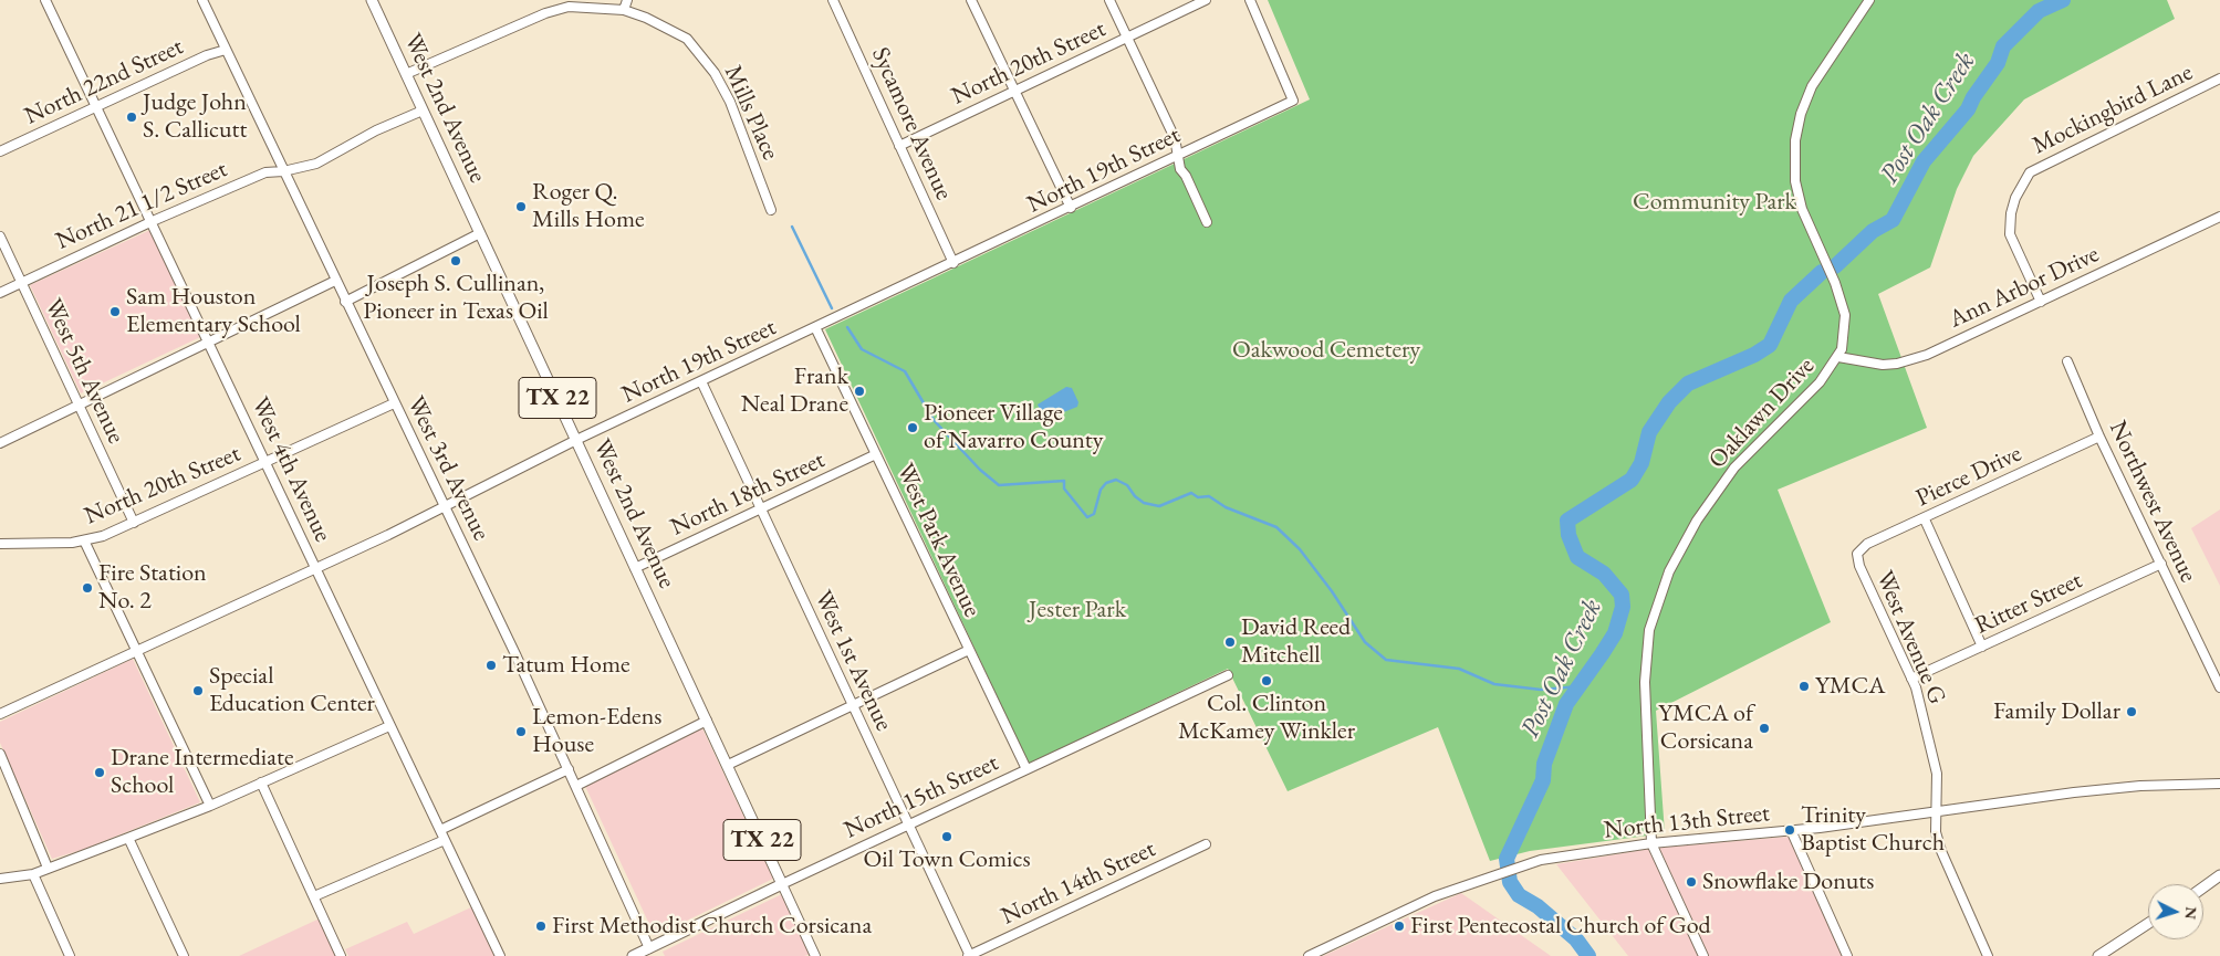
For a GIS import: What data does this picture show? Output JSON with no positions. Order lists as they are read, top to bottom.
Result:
{
  "streets": {
    "main road": ["West 2nd Avenue", "TX 22", "North 15th Street"],
    "street": [
      "North 20th Street",
      "North 22nd Street",
      "Mockingbird Lane",
      "Mills Place",
      "Sycamore Avenue",
      "North 19th Street",
      "North 21 1/2 Street",
      "Ann Arbor Drive",
      "West 5th Avenue",
      "Oaklawn Drive",
      "West 3rd Avenue",
      "West 4th Avenue",
      "Pierce Drive",
      "North 18th Street",
      "Northwest Avenue",
      "West Park Avenue",
      "Ritter Street",
      "West Avenue G",
      "West 1st Avenue",
      "North 13th Street",
      "North 14th Street"
    ]
  },
  "crossings": [
    ["North 20th Street", "Sycamore Avenue"],
    ["North 20th Street", "West 5th Avenue"],
    ["North 20th Street", "West 3rd Avenue"],
    ["North 20th Street", "West 4th Avenue"],
    ["North 22nd Street", "West 3rd Avenue"],
    ["North 22nd Street", "West 4th Avenue"],
    ["West 2nd Avenue", "Mills Place"],
    ["West 2nd Avenue", "North 19th Street"],
    ["West 2nd Avenue", "North 21 1/2 Street"],
    ["West 2nd Avenue", "North 18th Street"],
    ["West 2nd Avenue", "North 15th Street"],
    ["Mockingbird Lane", "Ann Arbor Drive"],
    ["Sycamore Avenue", "North 19th Street"],
    ["North 19th Street", "West 3rd Avenue"],
    ["North 19th Street", "West 4th Avenue"],
    ["North 19th Street", "West Park Avenue"],
    ["North 19th Street", "West 1st Avenue"],
    ["North 21 1/2 Street", "West 5th Avenue"],
    ["North 21 1/2 Street", "West 3rd Avenue"],
    ["North 21 1/2 Street", "West 4th Avenue"],
    ["Ann Arbor Drive", "Oaklawn Drive"],
    ["Oaklawn Drive", "North 13th Street"],
    ["West 3rd Avenue", "North 15th Street"],
    ["Pierce Drive", "Northwest Avenue"],
    ["Pierce Drive", "West Avenue G"],
    ["North 18th Street", "West Park Avenue"],
    ["North 18th Street", "West 1st Avenue"],
    ["Northwest Avenue", "Ritter Street"],
    ["West Park Avenue", "North 15th Street"],
    ["Ritter Street", "West Avenue G"],
    ["West Avenue G", "North 13th Street"],
    ["West 1st Avenue", "North 15th Street"],
    ["West 1st Avenue", "North 14th Street"]
  ],
  "water": ["Post Oak Creek"],
  "parks": ["Community Park", "Oakwood Cemetery", "Jester Park"],
  "places": [
    "Judge John S. Callicutt",
    "Roger Q. Mills Home",
    "Joseph S. Cullinan, Pioneer in Texas Oil",
    "Sam Houston Elementary School",
    "Frank Neal Drane",
    "Pioneer Village of Navarro County",
    "Fire Station No. 2",
    "David Reed Mitchell",
    "Tatum Home",
    "Col. Clinton McKamey Winkler",
    "YMCA",
    "Special Education Center",
    "Family Dollar",
    "YMCA of Corsicana",
    "Lemon-Edens House",
    "Drane Intermediate School",
    "Trinity Baptist Church",
    "Oil Town Comics",
    "Snowflake Donuts",
    "First Methodist Church Corsicana",
    "First Pentecostal Church of God"
  ],
  "north": "right"
}
